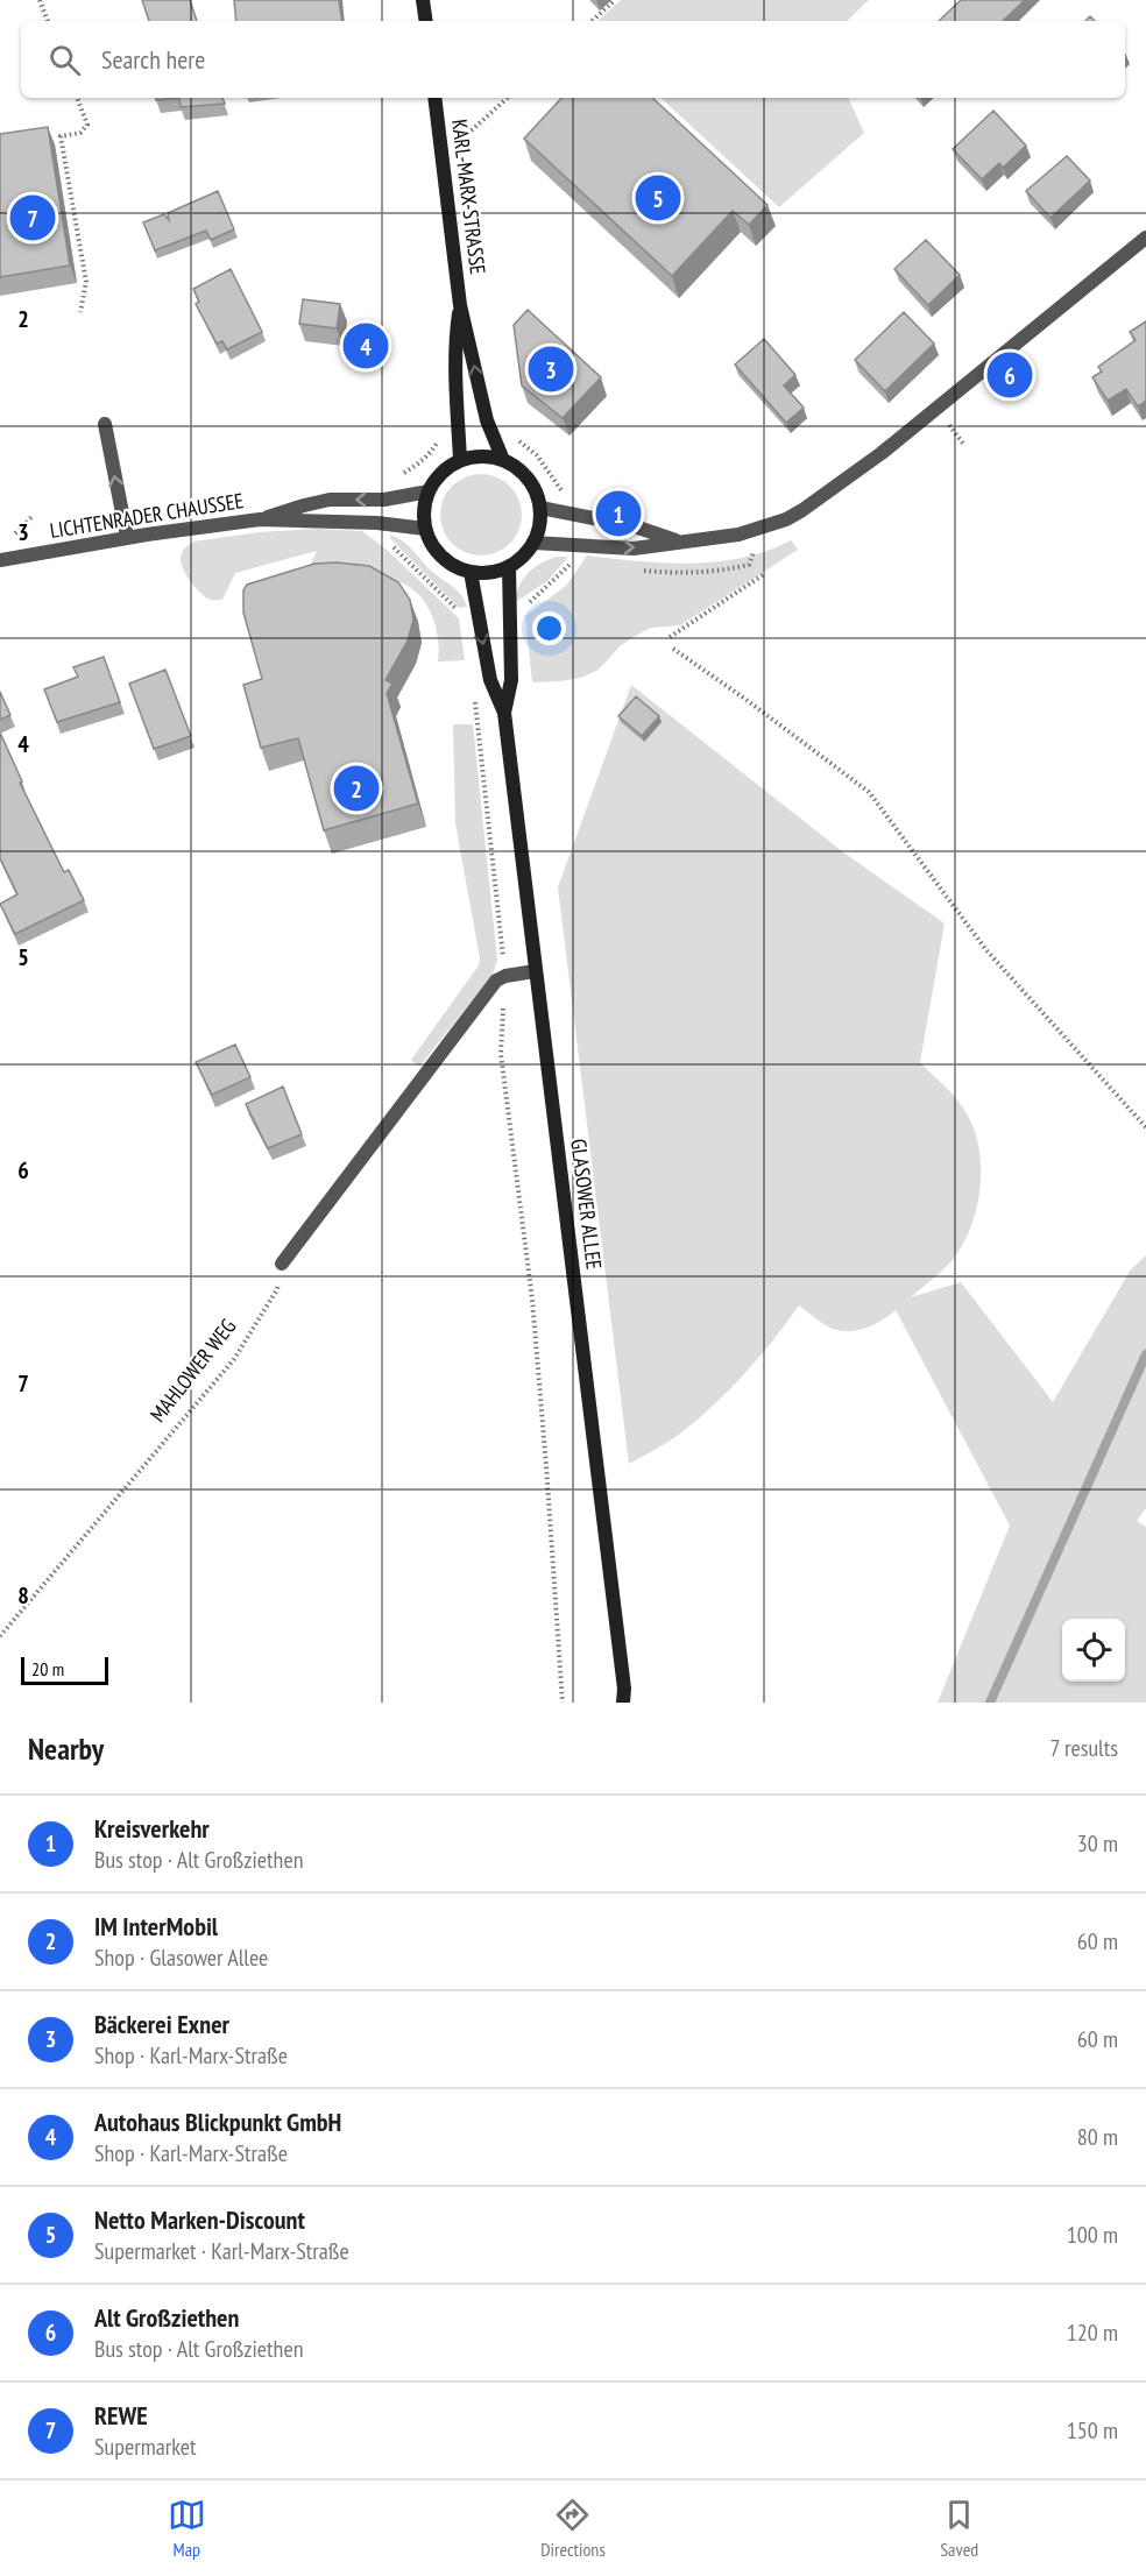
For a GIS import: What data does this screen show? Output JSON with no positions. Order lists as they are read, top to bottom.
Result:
{
  "streets": {
    "main road": ["KARL-MARX-STRASSE", "GLASOWER ALLEE"],
    "street": ["LICHTENRADER CHAUSSEE"],
    "path": ["MAHLOWER WEG"]
  },
  "crossings": [
    ["KARL-MARX-STRASSE", "LICHTENRADER CHAUSSEE"],
    ["KARL-MARX-STRASSE", "GLASOWER ALLEE"],
    ["LICHTENRADER CHAUSSEE", "GLASOWER ALLEE"]
  ],
  "scale_bar": "20 m",
  "page": {
    "search": "Search here",
    "pins": [
      "5",
      "7",
      "4",
      "3",
      "6",
      "1",
      "2"
    ],
    "scale": "20 m",
    "heading": ["Nearby", "7 results"],
    "list": [
      {
        "mark": "1",
        "name": "Kreisverkehr",
        "note": "Bus stop · Alt Großziethen",
        "value": "30 m"
      },
      {
        "mark": "2",
        "name": "IM InterMobil",
        "note": "Shop · Glasower Allee",
        "value": "60 m"
      },
      {
        "mark": "3",
        "name": "Bäckerei Exner",
        "note": "Shop · Karl-Marx-Straße",
        "value": "60 m"
      },
      {
        "mark": "4",
        "name": "Autohaus Blickpunkt GmbH",
        "note": "Shop · Karl-Marx-Straße",
        "value": "80 m"
      },
      {
        "mark": "5",
        "name": "Netto Marken-Discount",
        "note": "Supermarket · Karl-Marx-Straße",
        "value": "100 m"
      },
      {
        "mark": "6",
        "name": "Alt Großziethen",
        "note": "Bus stop · Alt Großziethen",
        "value": "120 m"
      },
      {
        "mark": "7",
        "name": "REWE",
        "note": "Supermarket",
        "value": "150 m"
      }
    ],
    "nav": ["Map", "Directions", "Saved"]
  },
  "grid": {
    "rows": [
      "2",
      "3",
      "4",
      "5",
      "6",
      "7",
      "8"
    ]
  }
}
